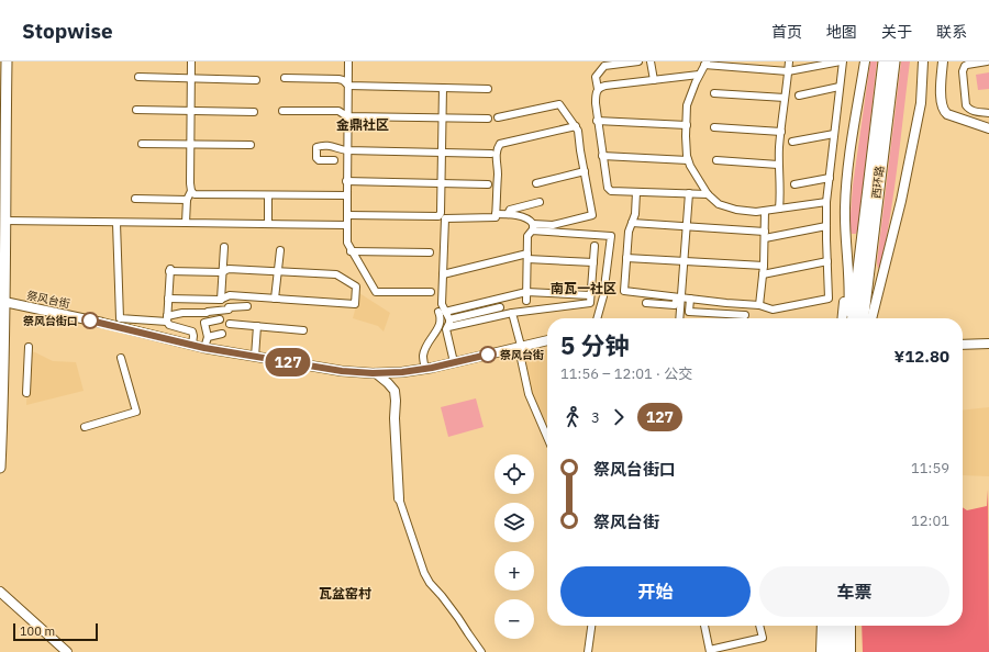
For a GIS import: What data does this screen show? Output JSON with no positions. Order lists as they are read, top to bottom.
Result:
{
  "streets": {
    "highway": ["西环路"],
    "main road": ["祭风台街"]
  },
  "districts": ["金鼎社区", "南瓦一社区", "瓦盆窑村"],
  "places": ["祭风台街口", "祭风台街"],
  "lines": ["bus line 127"],
  "scale_bar": "100 m",
  "page": {
    "header": "Stopwise",
    "nav": [
      "首页",
      "地图",
      "关于",
      "联系"
    ],
    "on_map": "127",
    "heading": ["5 分钟", "11:56 – 12:01 · 公交", "¥12.80"],
    "legs": ["3", "127"],
    "list": [
      {
        "name": "祭风台街口",
        "value": "11:59"
      },
      {
        "name": "祭风台街",
        "value": "12:01"
      }
    ],
    "map_buttons": ["+", "−"],
    "buttons": ["开始", "车票"],
    "scale": "100 m"
  }
}
